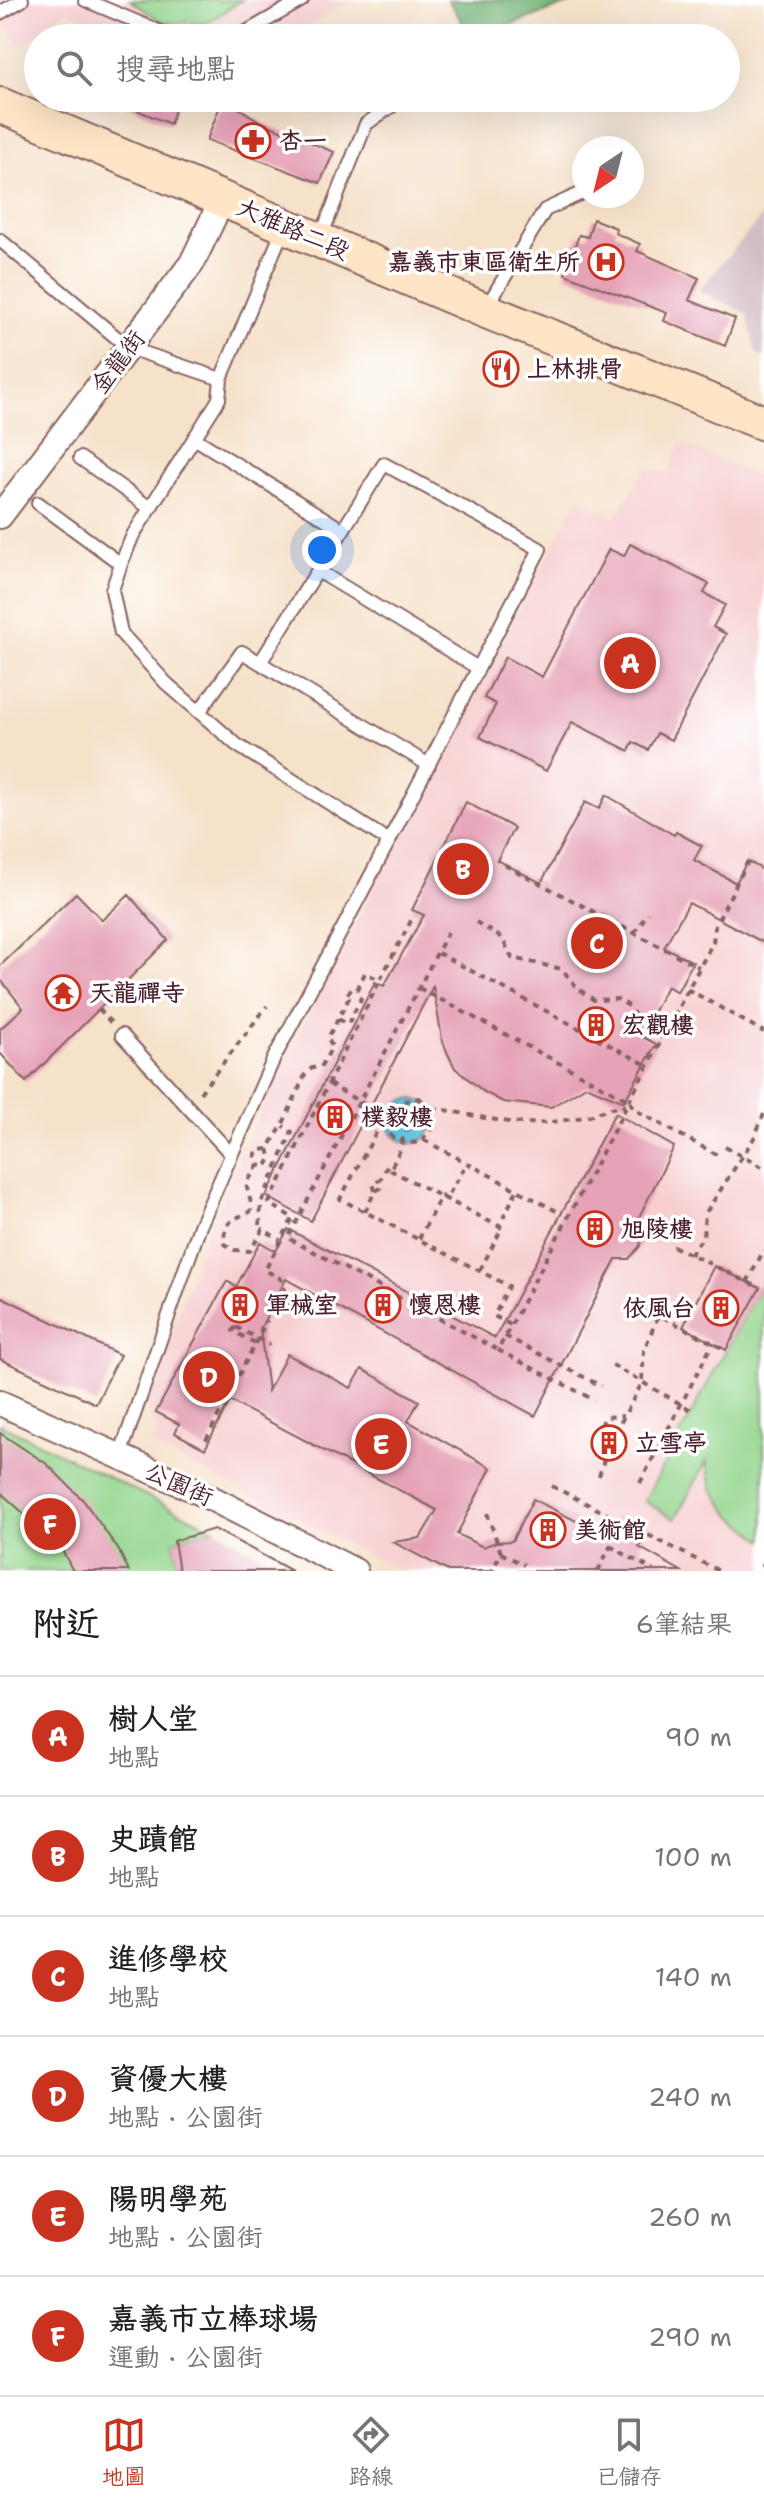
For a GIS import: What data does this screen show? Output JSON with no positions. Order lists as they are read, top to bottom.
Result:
{
  "streets": {
    "main road": ["大雅路二段"],
    "street": ["金龍街", "公園街"]
  },
  "crossings": [
    ["大雅路二段", "金龍街"]
  ],
  "places": {
    "pharmacy": ["杏一"],
    "hospital": ["嘉義市東區衛生所"],
    "restaurant": ["上林排骨"],
    "temple": ["天龍禪寺"],
    "building": [
      "宏觀樓",
      "樸毅樓",
      "旭陵樓",
      "軍械室",
      "懷恩樓",
      "依風台",
      "立雪亭",
      "美術館"
    ]
  },
  "north": "bottom left",
  "page": {
    "search": "搜尋地點",
    "pins": [
      "A",
      "B",
      "C",
      "D",
      "E",
      "F"
    ],
    "heading": ["附近", "6筆結果"],
    "list": [
      {
        "mark": "A",
        "name": "樹人堂",
        "note": "地點",
        "value": "90 m"
      },
      {
        "mark": "B",
        "name": "史蹟館",
        "note": "地點",
        "value": "100 m"
      },
      {
        "mark": "C",
        "name": "進修學校",
        "note": "地點",
        "value": "140 m"
      },
      {
        "mark": "D",
        "name": "資優大樓",
        "note": "地點 · 公園街",
        "value": "240 m"
      },
      {
        "mark": "E",
        "name": "陽明學苑",
        "note": "地點 · 公園街",
        "value": "260 m"
      },
      {
        "mark": "F",
        "name": "嘉義市立棒球場",
        "note": "運動 · 公園街",
        "value": "290 m"
      }
    ],
    "nav": ["地圖", "路線", "已儲存"]
  }
}
